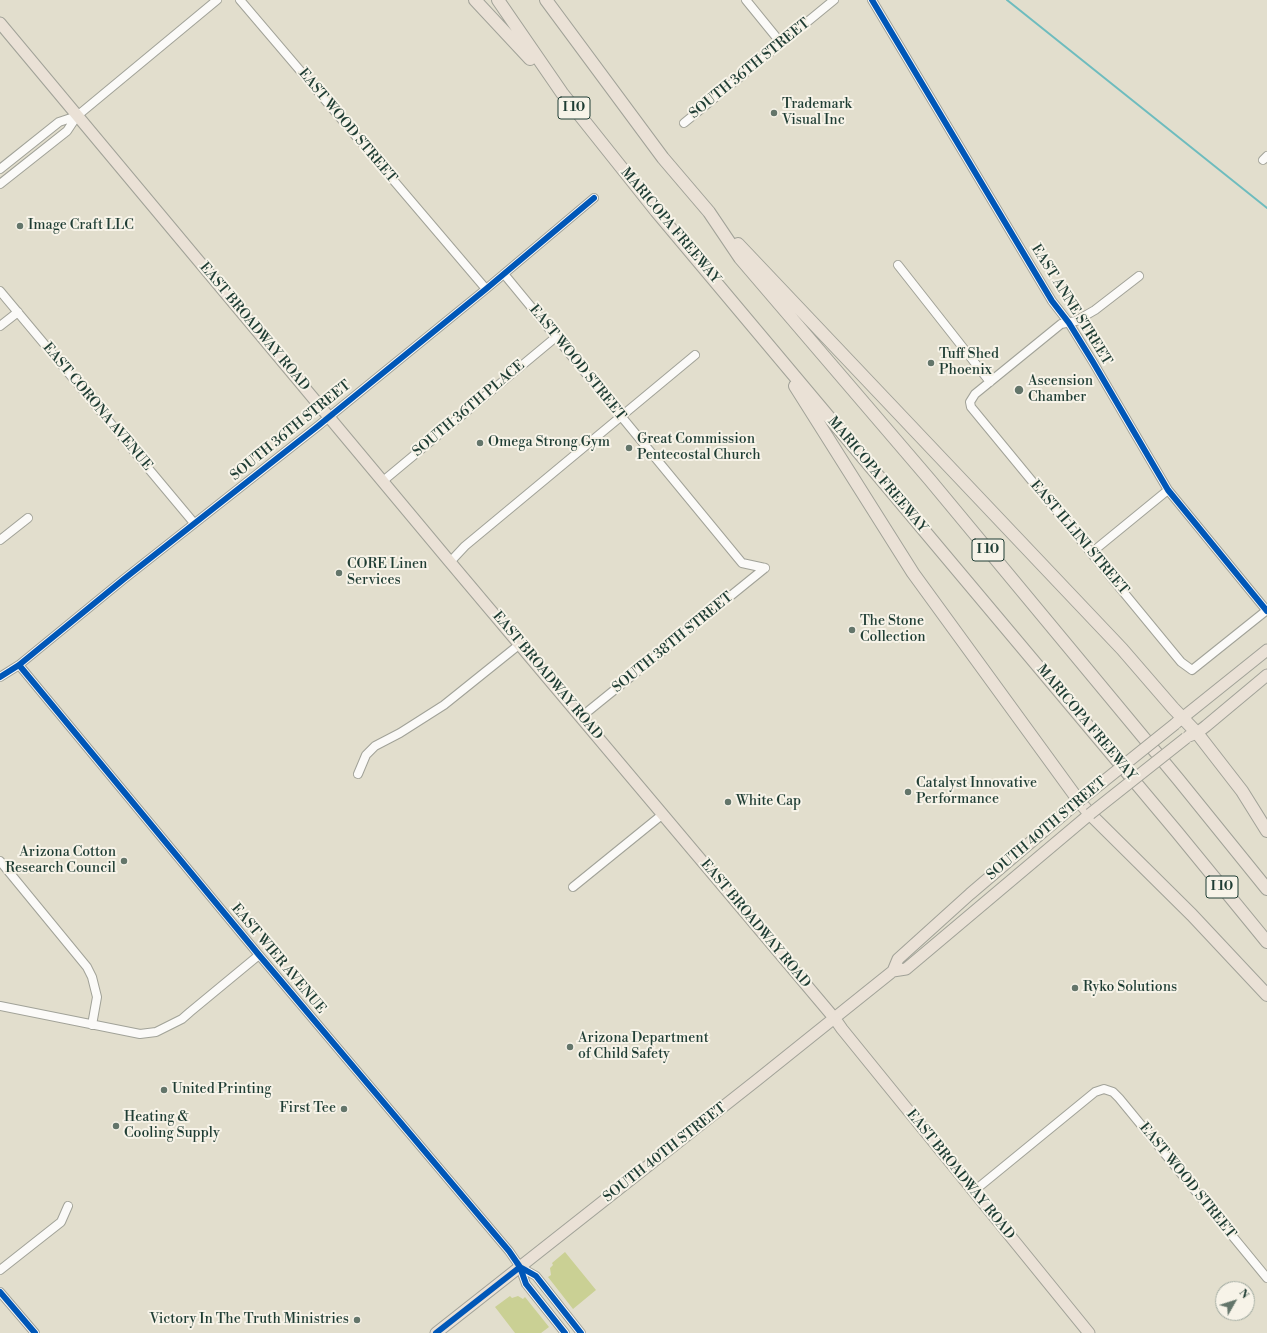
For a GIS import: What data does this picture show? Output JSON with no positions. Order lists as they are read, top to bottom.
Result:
{
  "streets": {
    "highway": ["I 10", "MARICOPA FREEWAY"],
    "main road": ["EAST BROADWAY ROAD", "SOUTH 40TH STREET"],
    "street": [
      "SOUTH 36TH STREET",
      "EAST WOOD STREET",
      "EAST ANNE STREET",
      "EAST CORONA AVENUE",
      "SOUTH 36TH PLACE",
      "EAST ILLINI STREET",
      "SOUTH 38TH STREET",
      "EAST WIER AVENUE"
    ]
  },
  "crossings": [
    ["SOUTH 36TH STREET", "EAST WOOD STREET"],
    ["SOUTH 36TH STREET", "EAST BROADWAY ROAD"],
    ["SOUTH 36TH STREET", "EAST CORONA AVENUE"],
    ["SOUTH 36TH STREET", "EAST WIER AVENUE"],
    ["EAST WOOD STREET", "EAST BROADWAY ROAD"],
    ["EAST WOOD STREET", "SOUTH 36TH PLACE"],
    ["EAST WOOD STREET", "SOUTH 38TH STREET"],
    ["EAST ANNE STREET", "EAST ILLINI STREET"],
    ["EAST BROADWAY ROAD", "SOUTH 36TH PLACE"],
    ["EAST BROADWAY ROAD", "SOUTH 38TH STREET"],
    ["EAST BROADWAY ROAD", "SOUTH 40TH STREET"],
    ["SOUTH 40TH STREET", "EAST WIER AVENUE"]
  ],
  "places": [
    "Trademark Visual Inc",
    "Image Craft LLC",
    "Tuff Shed Phoenix",
    "Ascension Chamber",
    "Omega Strong Gym",
    "Great Commission Pentecostal Church",
    "CORE Linen Services",
    "The Stone Collection",
    "Catalyst Innovative Performance",
    "White Cap",
    "Arizona Cotton Research Council",
    "Ryko Solutions",
    "Arizona Department of Child Safety",
    "United Printing",
    "First Tee",
    "Heating & Cooling Supply",
    "Victory In The Truth Ministries"
  ],
  "north": "top right"
}
